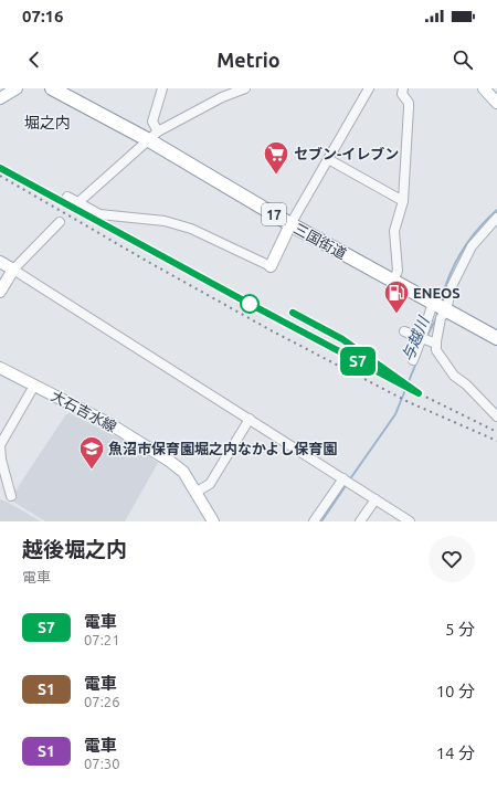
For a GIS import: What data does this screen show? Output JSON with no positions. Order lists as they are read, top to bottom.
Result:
{
  "streets": {
    "highway": ["17", "三国街道"],
    "main road": ["大石吉水線"]
  },
  "districts": ["堀之内"],
  "water": ["与越川"],
  "places": {
    "supermarket": ["セブン-イレブン"],
    "fuel station": ["ENEOS"],
    "school or university": ["魚沼市保育園堀之内なかよし保育園"]
  },
  "page": {
    "status": "07:16",
    "header": "Metrio",
    "on_map": "S7",
    "heading": ["越後堀之内", "電車"],
    "list": [
      {
        "mark": "S7",
        "name": "電車",
        "note": "07:21",
        "value": "5 分"
      },
      {
        "mark": "S1",
        "name": "電車",
        "note": "07:26",
        "value": "10 分"
      },
      {
        "mark": "S1",
        "name": "電車",
        "note": "07:30",
        "value": "14 分"
      }
    ]
  }
}
